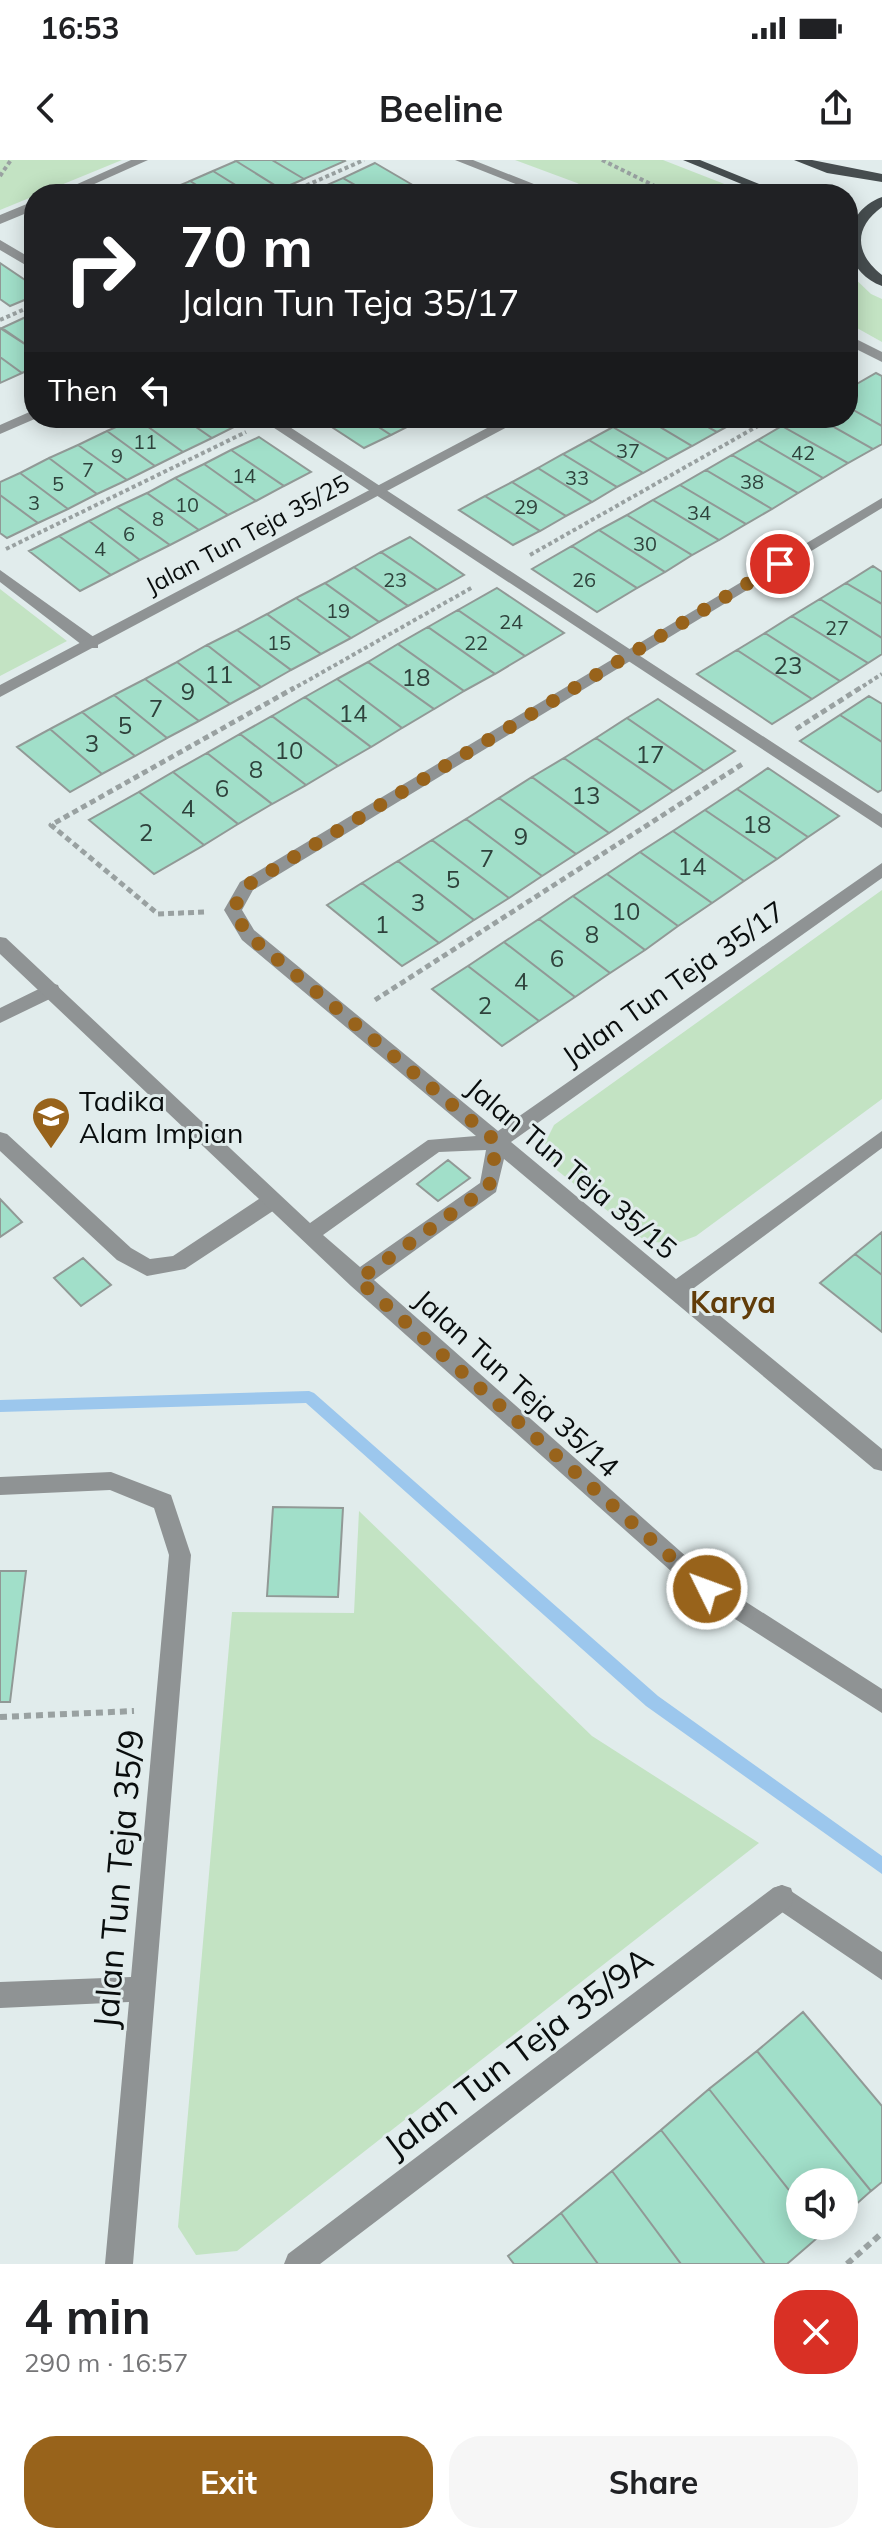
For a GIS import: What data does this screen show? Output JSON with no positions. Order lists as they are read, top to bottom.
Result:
{
  "streets": {
    "street": [
      "Jalan Tun Teja 35/25",
      "Jalan Tun Teja 35/17",
      "Jalan Tun Teja 35/15",
      "Jalan Tun Teja 35/14",
      "Jalan Tun Teja 35/9",
      "Jalan Tun Teja 35/9A"
    ]
  },
  "crossings": [
    ["Jalan Tun Teja 35/17", "Jalan Tun Teja 35/15"]
  ],
  "districts": ["Karya"],
  "places": {
    "school or university": ["Tadika Alam Impian"]
  },
  "house_numbers": [
    "11",
    "37",
    "42",
    "9",
    "7",
    "14",
    "33",
    "38",
    "5",
    "3",
    "10",
    "29",
    "34",
    "8",
    "6",
    "30",
    "4",
    "23",
    "26",
    "19",
    "24",
    "27",
    "15",
    "22",
    "23",
    "11",
    "18",
    "9",
    "7",
    "14",
    "5",
    "3",
    "10",
    "17",
    "8",
    "6",
    "13",
    "4",
    "18",
    "2",
    "9",
    "7",
    "14",
    "5",
    "3",
    "10",
    "1",
    "8",
    "6",
    "4",
    "2"
  ],
  "page": {
    "status": "16:53",
    "header": "Beeline",
    "turn": ["70 m", "Jalan Tun Teja 35/17"],
    "then": "Then",
    "heading": ["4 min", "290 m · 16:57"],
    "buttons": ["Exit", "Share"]
  }
}
